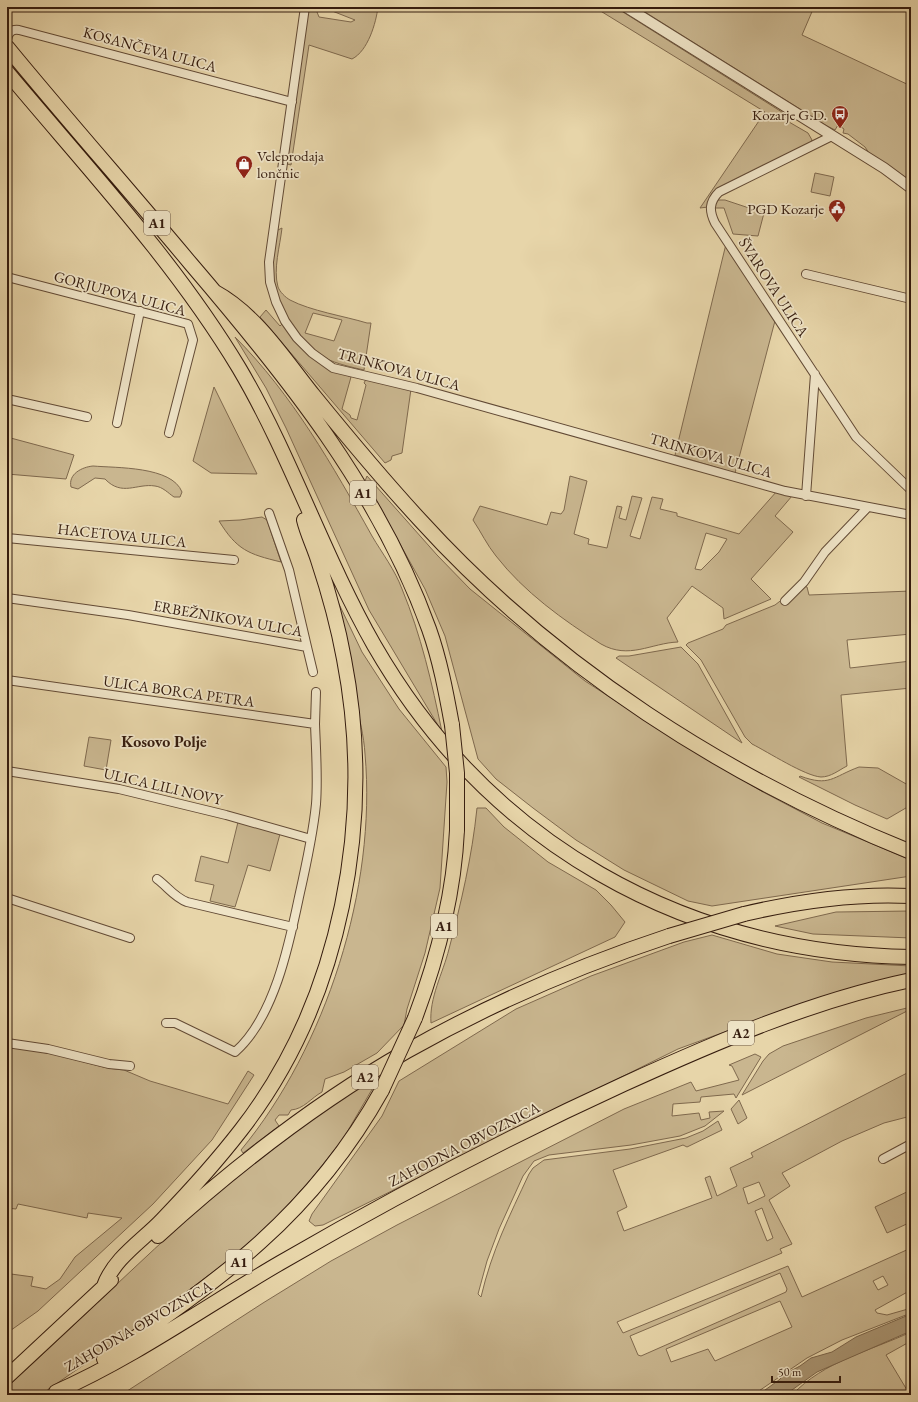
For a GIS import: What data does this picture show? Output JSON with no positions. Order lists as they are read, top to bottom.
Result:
{
  "streets": {
    "highway": ["A1", "A2", "ZAHODNA OBVOZNICA"],
    "street": [
      "KOSANČEVA ULICA",
      "ŠVAROVA ULICA",
      "GORJUPOVA ULICA",
      "TRINKOVA ULICA",
      "HACETOVA ULICA",
      "ERBEŽNIKOVA ULICA",
      "ULICA BORCA PETRA",
      "ULICA LILI NOVY"
    ]
  },
  "crossings": [
    ["KOSANČEVA ULICA", "TRINKOVA ULICA"],
    ["A1", "A2"],
    ["A1", "ZAHODNA OBVOZNICA"]
  ],
  "districts": ["Kosovo Polje"],
  "places": {
    "bus stop": ["Kozarje G.D."],
    "shop": ["Veleprodaja lončnic"],
    "public building": ["PGD Kozarje"]
  },
  "scale_bar": "50 m"
}
